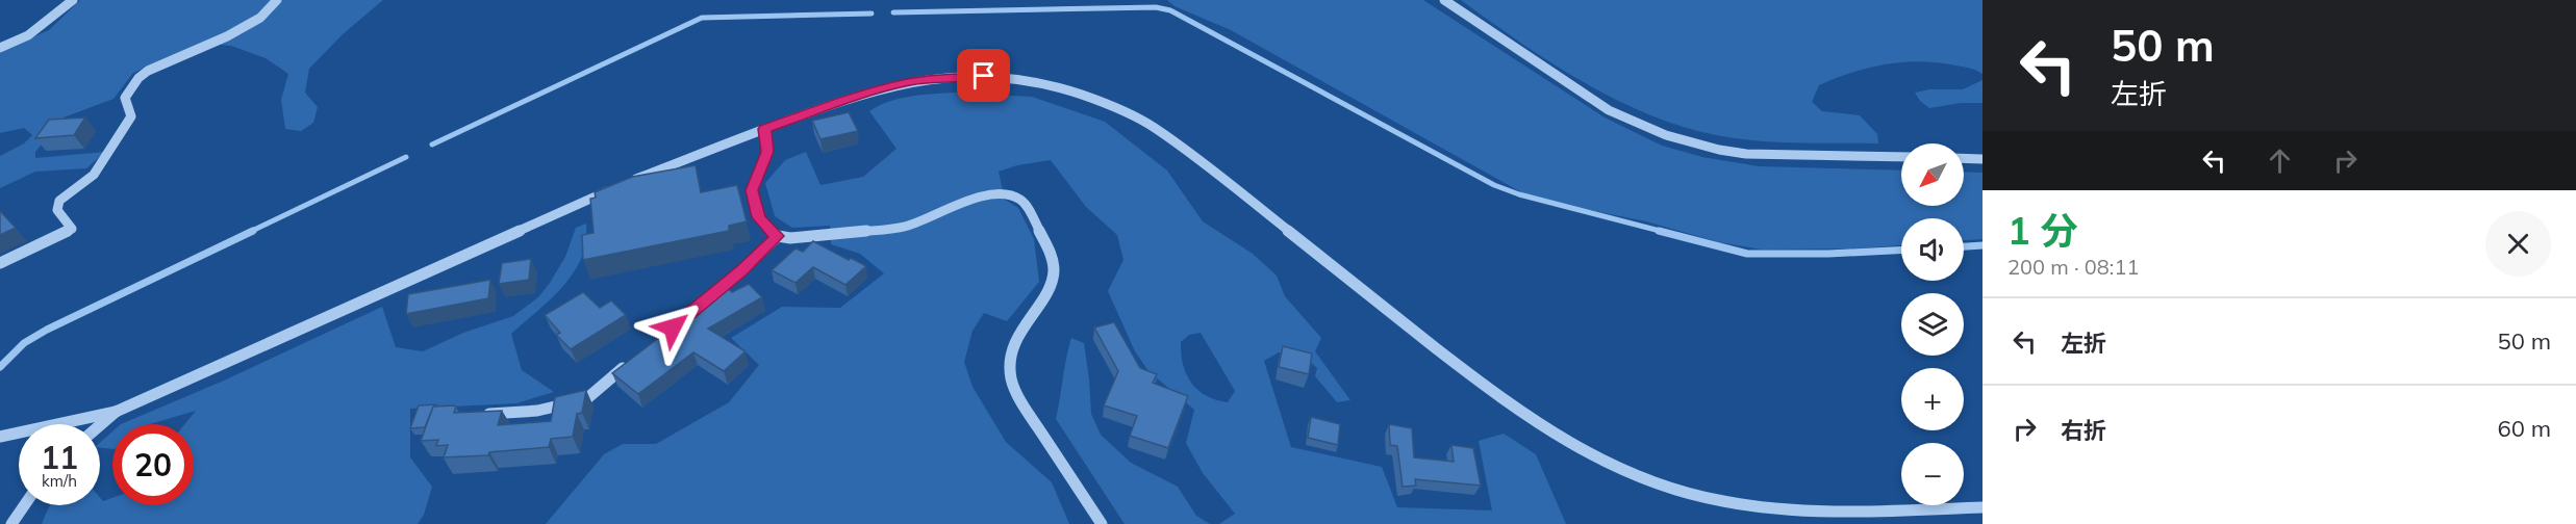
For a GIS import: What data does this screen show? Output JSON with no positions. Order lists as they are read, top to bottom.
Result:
{
  "north": "bottom left",
  "page": {
    "turn": ["50 m", "左折"],
    "map_buttons": ["+", "−"],
    "heading": ["1 分", "200 m · 08:11"],
    "list": [
      {
        "name": "左折",
        "value": "50 m"
      },
      {
        "name": "右折",
        "value": "60 m"
      }
    ],
    "speed": "11 km/h",
    "limit": "20"
  }
}
